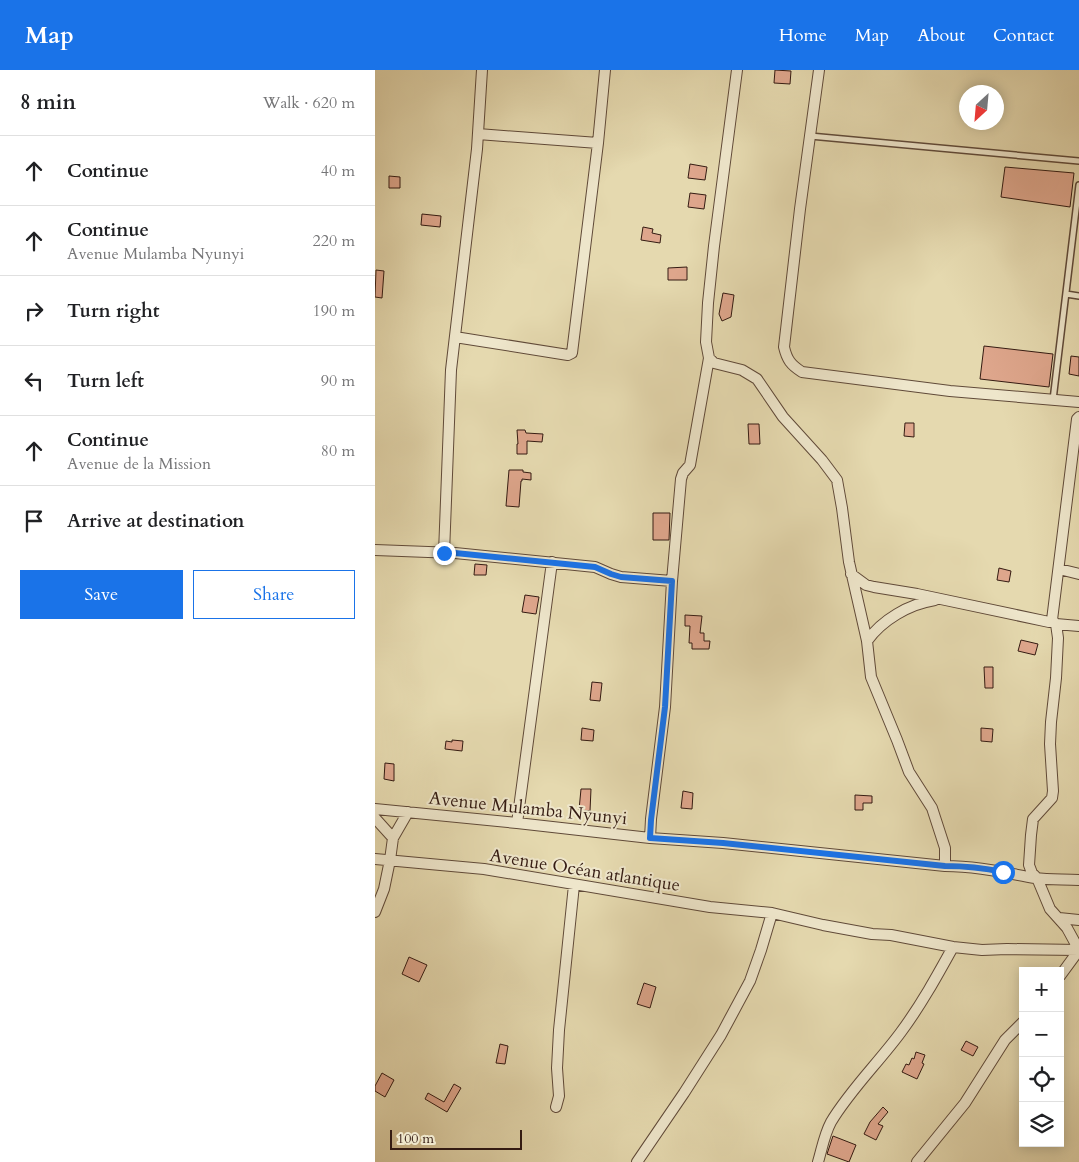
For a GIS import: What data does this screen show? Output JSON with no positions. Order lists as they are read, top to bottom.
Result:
{
  "streets": {
    "street": ["Avenue Mulamba Nyunyi", "Avenue Océan atlantique"]
  },
  "scale_bar": "100 m",
  "north": "bottom left",
  "page": {
    "header": "Map",
    "nav": [
      "Home",
      "Map",
      "About",
      "Contact"
    ],
    "heading": ["8 min", "Walk · 620 m"],
    "list": [
      ["Continue", "40 m"],
      ["Continue", "Avenue Mulamba Nyunyi", "220 m"],
      ["Turn right", "190 m"],
      ["Turn left", "90 m"],
      ["Continue", "Avenue de la Mission", "80 m"],
      "Arrive at destination"
    ],
    "buttons": ["Save", "Share"],
    "map_buttons": ["+", "−"],
    "scale": "100 m"
  }
}
